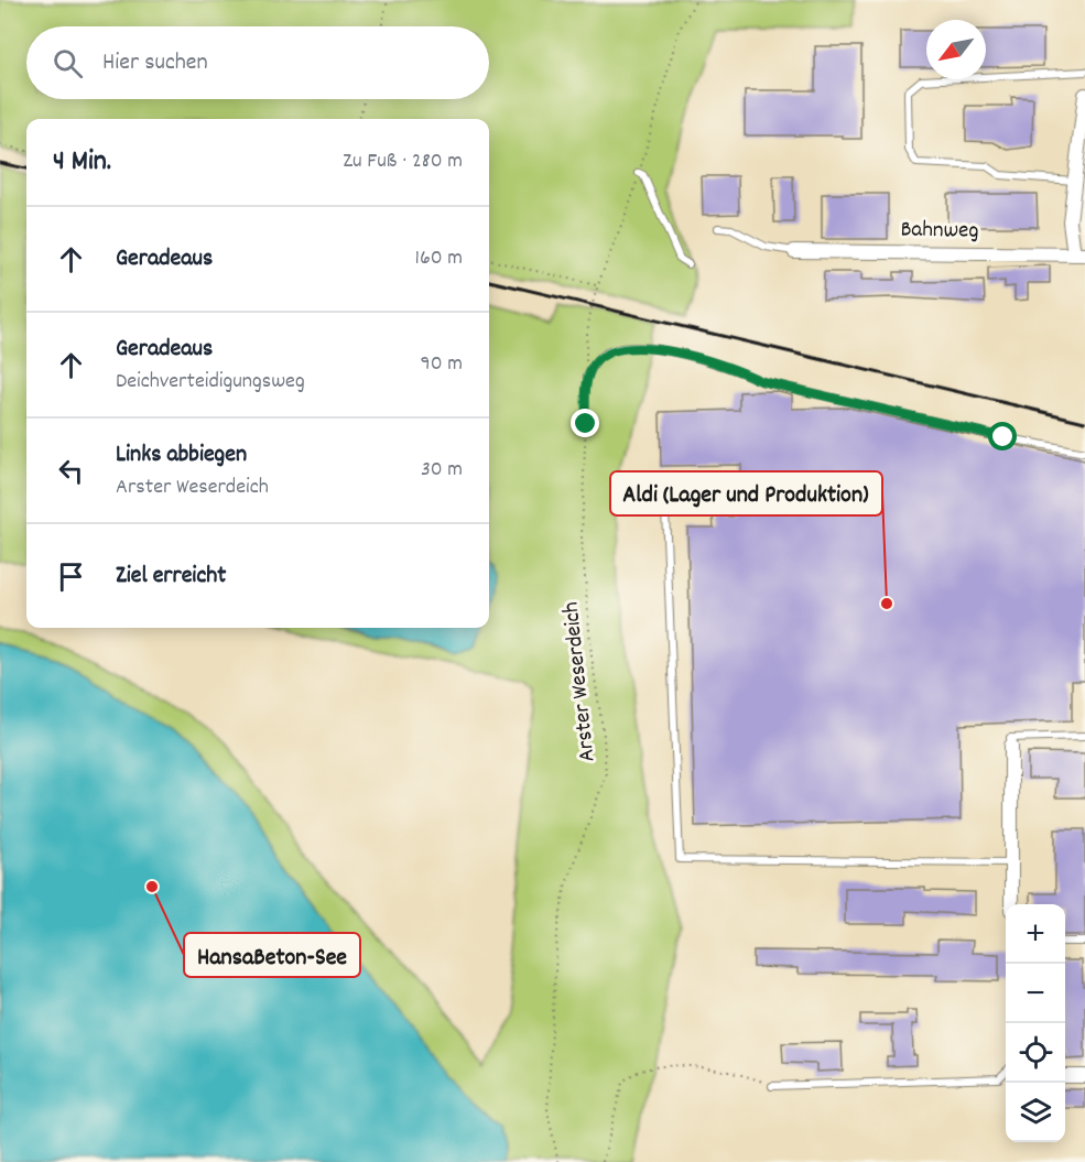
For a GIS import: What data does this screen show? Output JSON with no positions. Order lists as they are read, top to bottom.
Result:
{
  "streets": {
    "street": ["Bahnweg"],
    "path": ["Arster Weserdeich"]
  },
  "places": ["Aldi (Lager und Produktion)", "HansaBeton-See"],
  "north": "bottom left",
  "page": {
    "search": "Hier suchen",
    "heading": ["4 Min.", "Zu Fuß · 280 m"],
    "list": [
      ["Geradeaus", "160 m"],
      ["Geradeaus", "Deichverteidigungsweg", "90 m"],
      ["Links abbiegen", "Arster Weserdeich", "30 m"],
      "Ziel erreicht"
    ],
    "map_buttons": ["+", "−"]
  }
}
